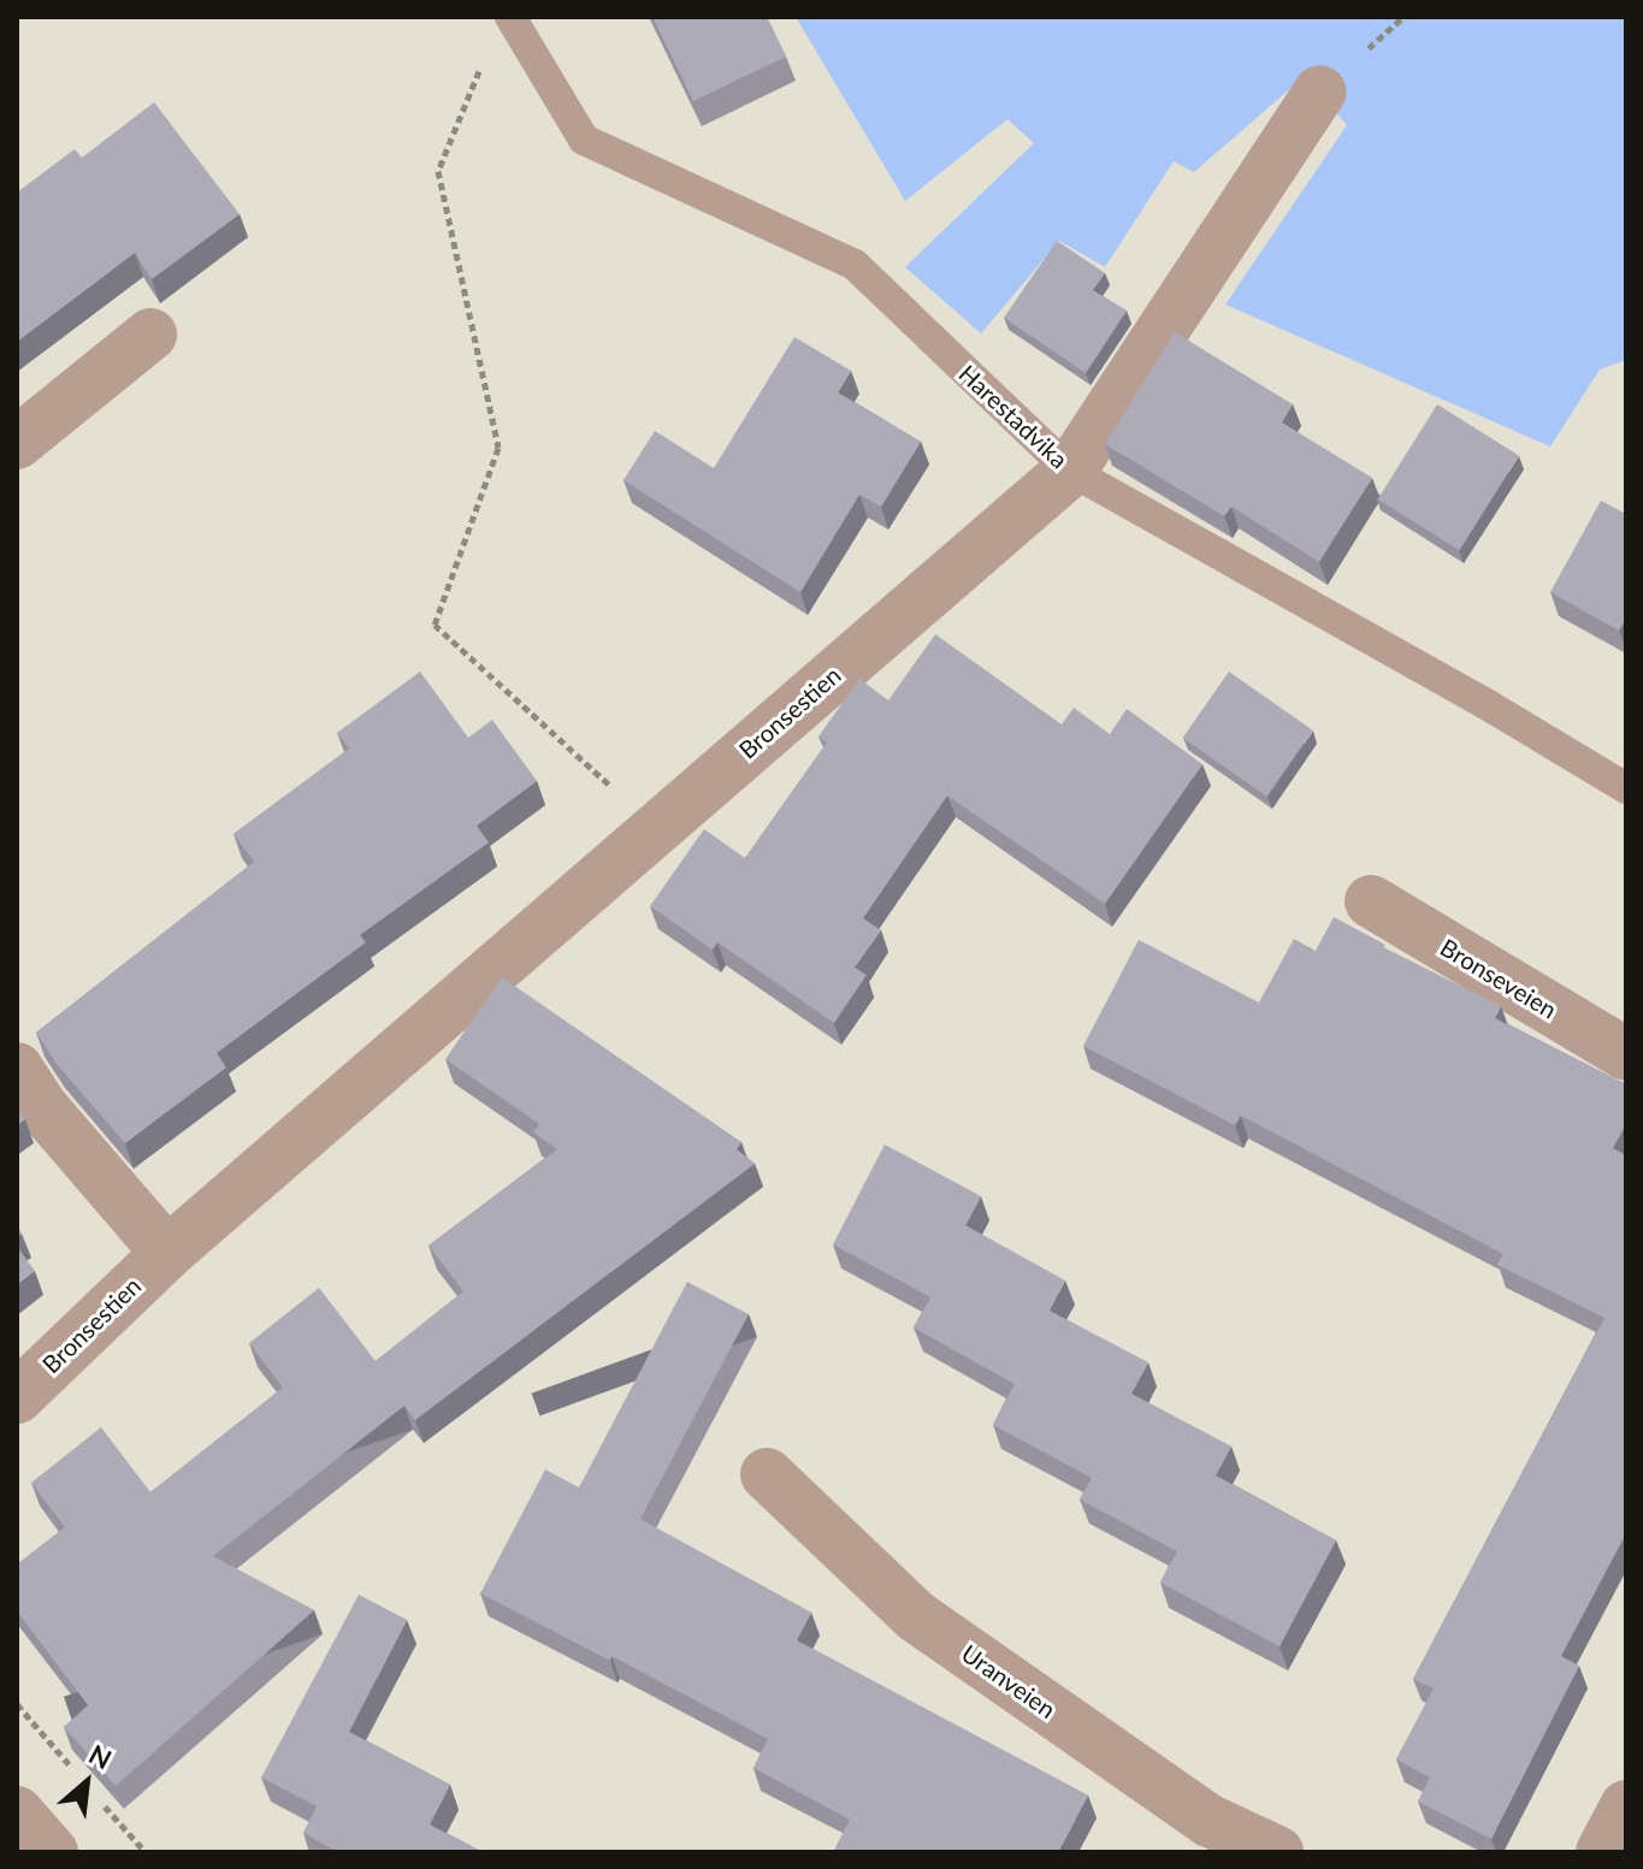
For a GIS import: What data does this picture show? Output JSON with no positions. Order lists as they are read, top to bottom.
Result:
{
  "streets": {
    "street": ["Bronsestien", "Bronseveien", "Uranveien"],
    "lane": ["Harestadvika"]
  },
  "crossings": [
    ["Harestadvika", "Bronsestien"]
  ],
  "north": "top right"
}
